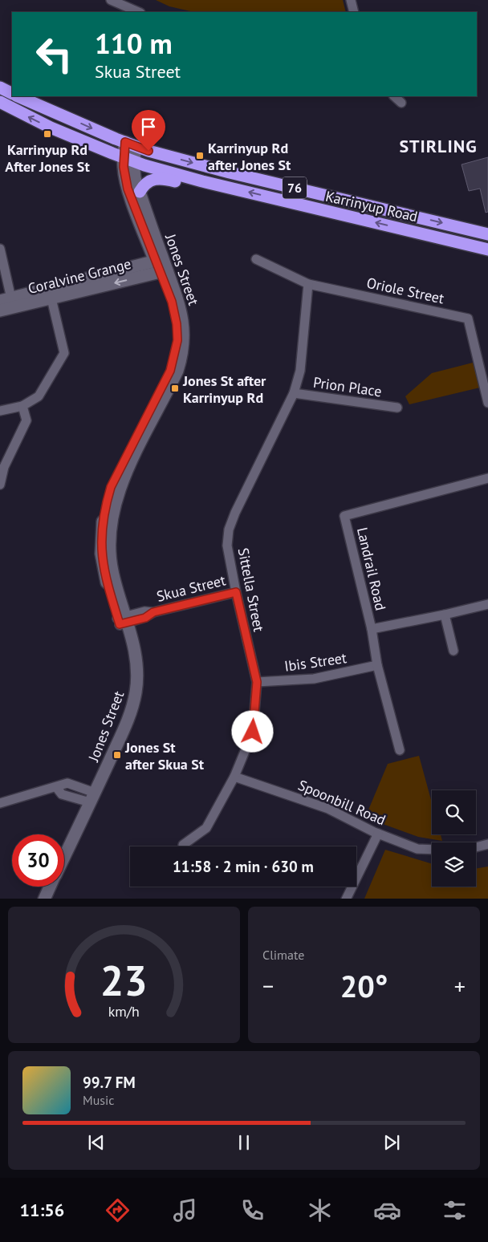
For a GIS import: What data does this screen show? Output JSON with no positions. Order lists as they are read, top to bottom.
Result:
{
  "streets": {
    "highway": ["76", "Karrinyup Road"],
    "street": [
      "Jones Street",
      "Coralvine Grange",
      "Oriole Street",
      "Prion Place",
      "Landrail Road",
      "Skua Street",
      "Sittella Street",
      "Ibis Street",
      "Spoonbill Road"
    ]
  },
  "crossings": [
    ["Karrinyup Road", "Jones Street"],
    ["Jones Street", "Coralvine Grange"],
    ["Jones Street", "Skua Street"],
    ["Oriole Street", "Sittella Street"],
    ["Prion Place", "Sittella Street"],
    ["Landrail Road", "Ibis Street"],
    ["Skua Street", "Sittella Street"],
    ["Sittella Street", "Ibis Street"],
    ["Sittella Street", "Spoonbill Road"]
  ],
  "districts": ["STIRLING"],
  "places": {
    "transit": [
      "Karrinyup Rd After Jones St",
      "Karrinyup Rd after Jones St",
      "Jones St after Karrinyup Rd",
      "Jones St after Skua St"
    ]
  },
  "page": {
    "turn": ["110 m", "Skua Street"],
    "limit": "30",
    "trip": "11:58 · 2 min · 630 m",
    "tile": "Climate",
    "heat": ["−", "20°", "+"],
    "song": ["99.7 FM", "Music"],
    "tabs": "11:56",
    "gauge": ["23", "km/h"]
  }
}
